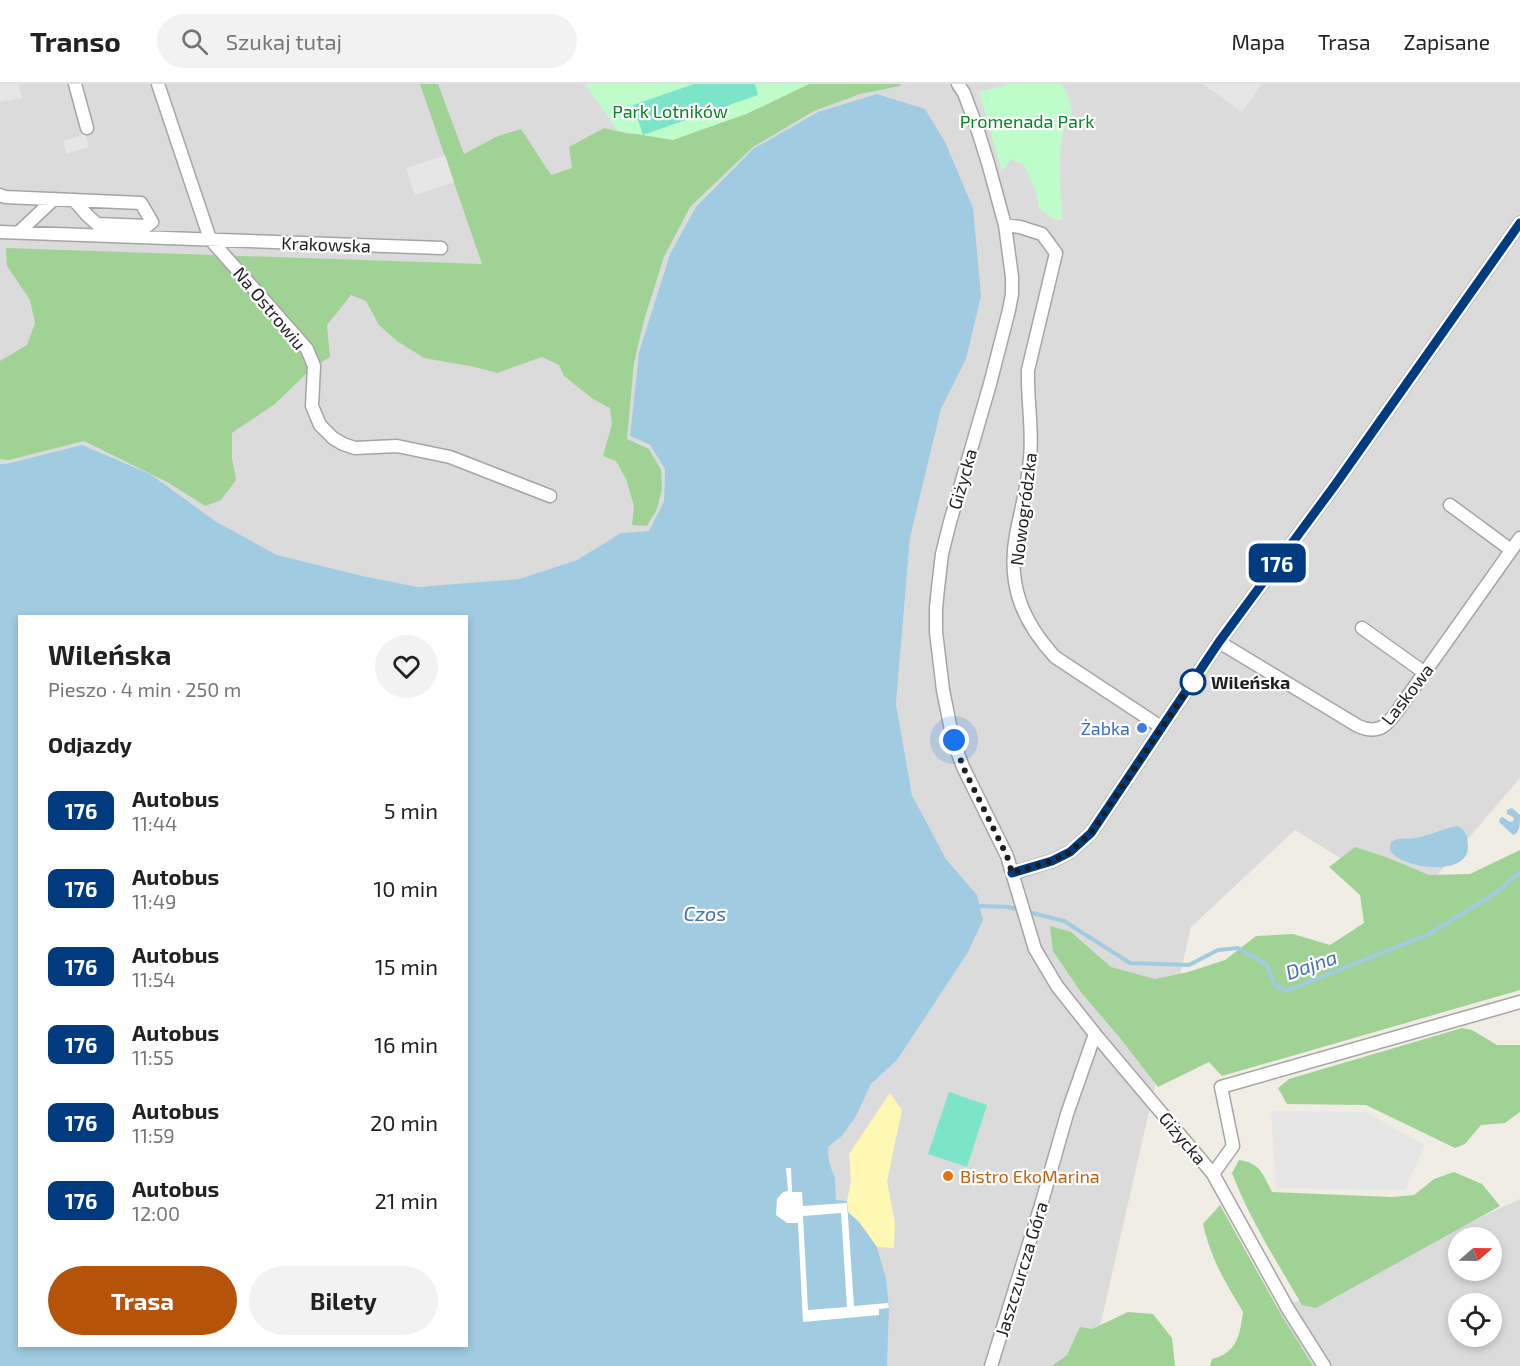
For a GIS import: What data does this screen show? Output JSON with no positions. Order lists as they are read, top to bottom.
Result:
{
  "streets": {
    "street": [
      "Krakowska",
      "Na Ostrowiu",
      "Giżycka",
      "Nowogródzka",
      "Laskowa",
      "Jaszczurcza Góra"
    ]
  },
  "crossings": [
    ["Krakowska", "Na Ostrowiu"],
    ["Giżycka", "Nowogródzka"],
    ["Giżycka", "Jaszczurcza Góra"]
  ],
  "water": ["Czos", "Dajna"],
  "parks": ["Park Lotników", "Promenada Park"],
  "places": ["Wileńska", "Żabka", "Bistro EkoMarina"],
  "lines": ["bus line 176"],
  "north": "right",
  "page": {
    "header": "Transo",
    "search": "Szukaj tutaj",
    "nav": ["Mapa", "Trasa", "Zapisane"],
    "on_map": "176",
    "heading": [
      ["Wileńska", "Pieszo · 4 min · 250 m"],
      "Odjazdy"
    ],
    "list": [
      {
        "mark": "176",
        "name": "Autobus",
        "note": "11:44",
        "value": "5 min"
      },
      {
        "mark": "176",
        "name": "Autobus",
        "note": "11:49",
        "value": "10 min"
      },
      {
        "mark": "176",
        "name": "Autobus",
        "note": "11:54",
        "value": "15 min"
      },
      {
        "mark": "176",
        "name": "Autobus",
        "note": "11:55",
        "value": "16 min"
      },
      {
        "mark": "176",
        "name": "Autobus",
        "note": "11:59",
        "value": "20 min"
      },
      {
        "mark": "176",
        "name": "Autobus",
        "note": "12:00",
        "value": "21 min"
      }
    ],
    "buttons": ["Trasa", "Bilety"]
  }
}
